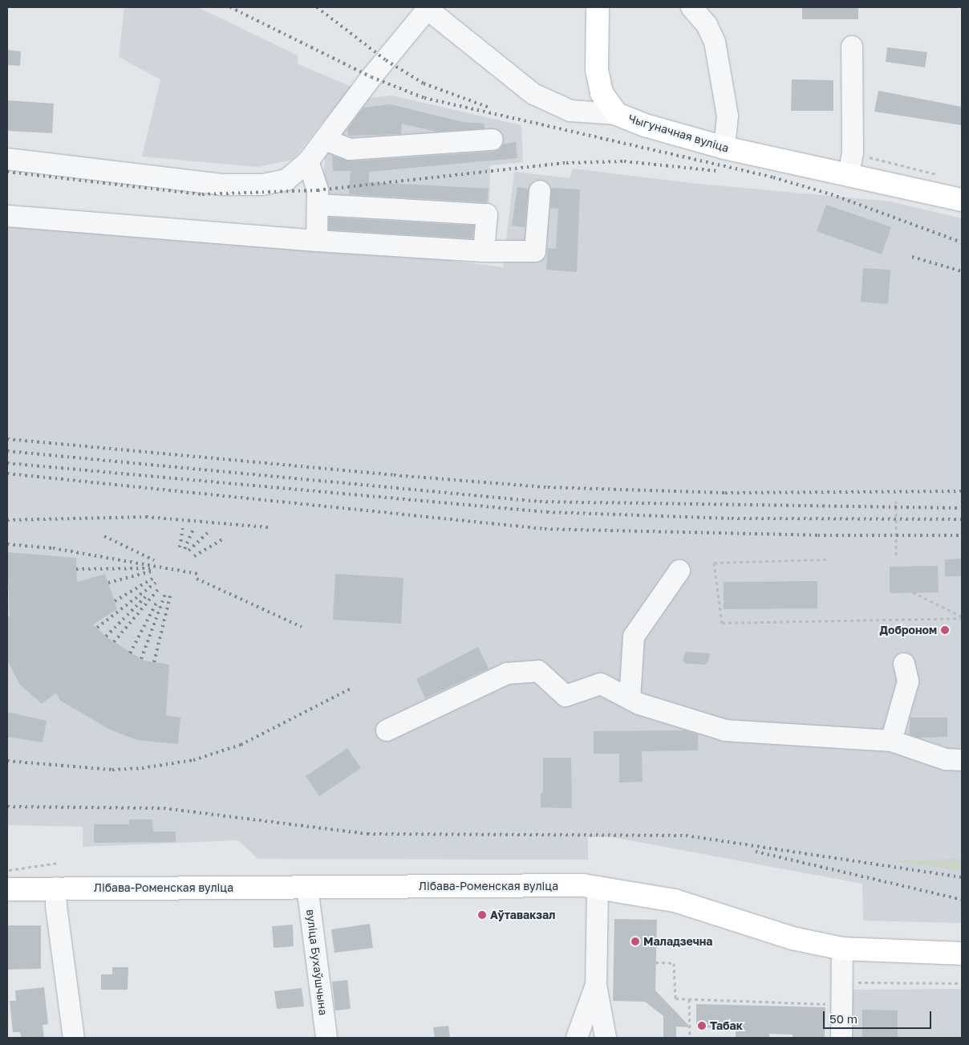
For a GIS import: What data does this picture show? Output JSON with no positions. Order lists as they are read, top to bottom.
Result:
{
  "streets": {
    "main road": ["Чыгуначная вуліца", "Лібава-Роменская вуліца"],
    "street": ["вуліца Бухаўшчына"]
  },
  "crossings": [
    ["Лібава-Роменская вуліца", "вуліца Бухаўшчына"]
  ],
  "places": [
    "Доброном",
    "Аўтавакзал",
    "Маладзечна",
    "Табак"
  ],
  "scale_bar": "50 m"
}
